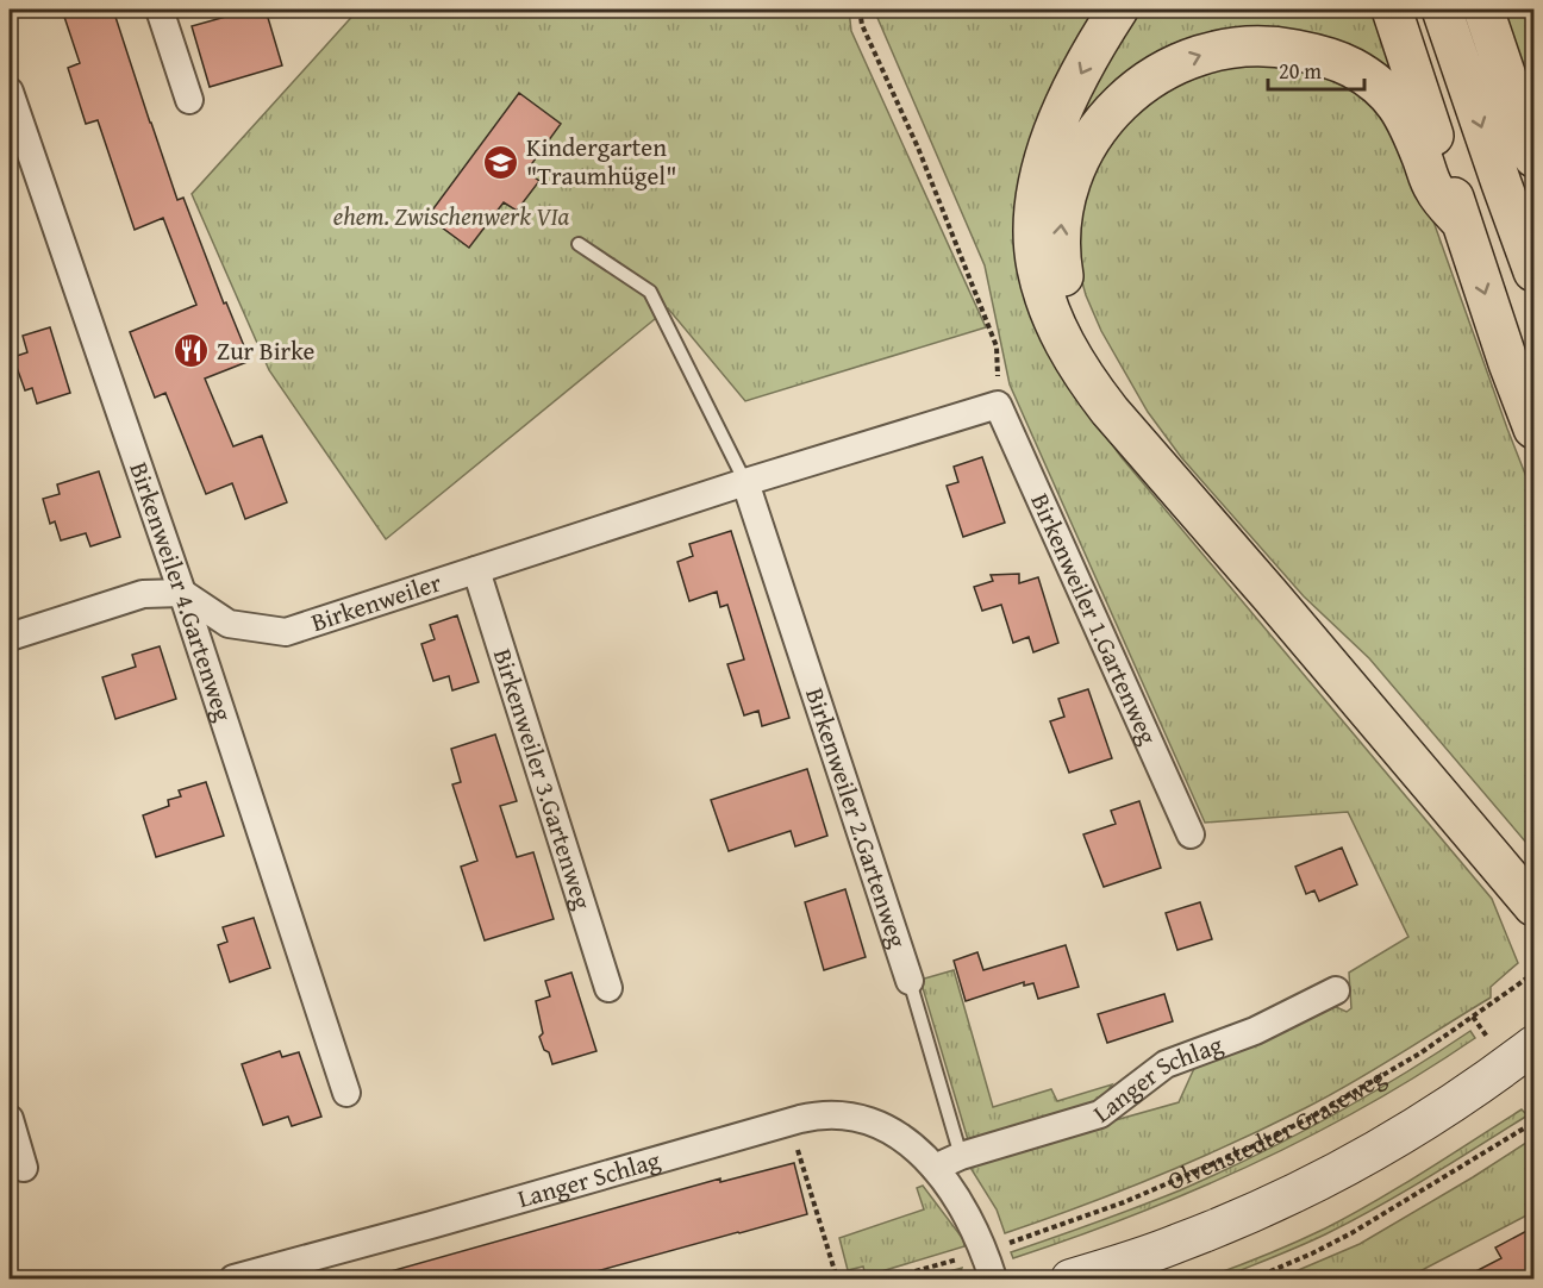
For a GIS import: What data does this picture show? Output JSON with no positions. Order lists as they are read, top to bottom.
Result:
{
  "streets": {
    "street": [
      "Birkenweiler 4.Gartenweg",
      "Birkenweiler",
      "Birkenweiler 1.Gartenweg",
      "Birkenweiler 3.Gartenweg",
      "Birkenweiler 2.Gartenweg",
      "Langer Schlag"
    ],
    "path": ["Olvenstedter Graseweg"]
  },
  "crossings": [
    ["Birkenweiler 4.Gartenweg", "Birkenweiler"],
    ["Birkenweiler", "Birkenweiler 1.Gartenweg"],
    ["Birkenweiler", "Birkenweiler 3.Gartenweg"],
    ["Birkenweiler", "Birkenweiler 2.Gartenweg"],
    ["Birkenweiler 2.Gartenweg", "Langer Schlag"]
  ],
  "parks": ["ehem. Zwischenwerk VIa"],
  "places": {
    "school or university": ["Kindergarten \"Traumhügel\""],
    "restaurant": ["Zur Birke"]
  },
  "scale_bar": "20 m"
}
